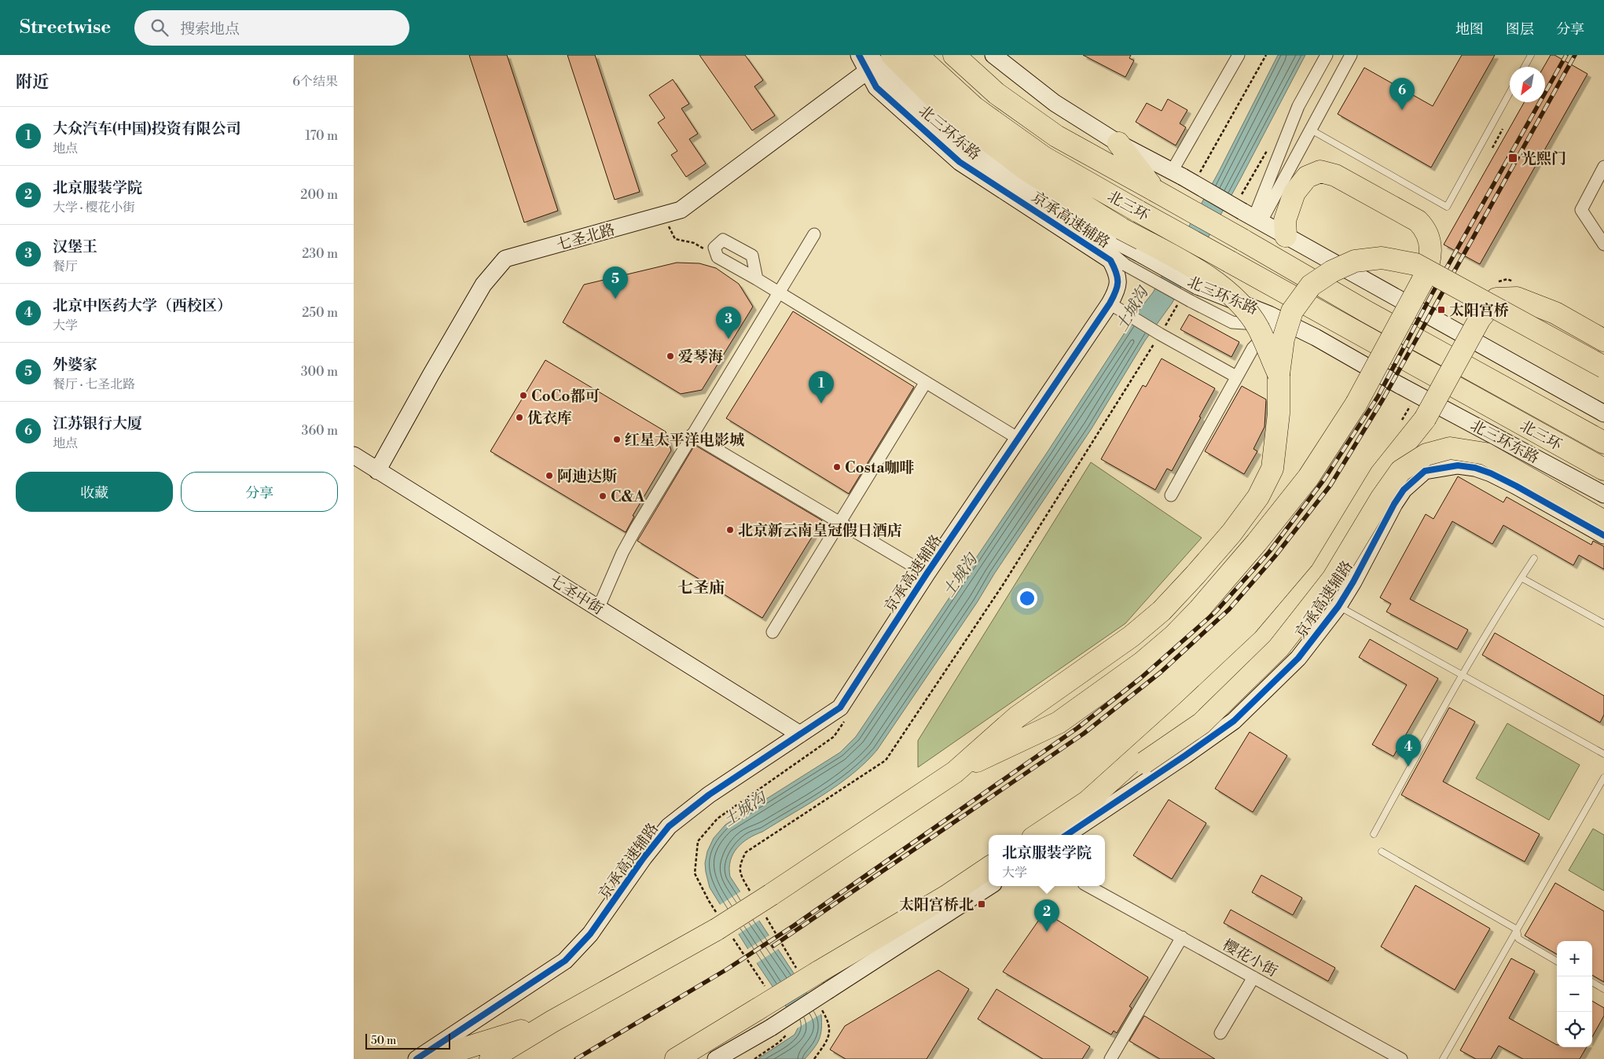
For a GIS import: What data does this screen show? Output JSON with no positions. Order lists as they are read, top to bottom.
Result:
{
  "streets": {
    "highway": ["北三环东路", "北三环"],
    "street": [
      "京承高速辅路",
      "七圣北路",
      "七圣中街",
      "樱花小街"
    ]
  },
  "crossings": [
    ["北三环东路", "北三环"],
    ["北三环东路", "京承高速辅路"],
    ["北三环东路", "七圣北路"],
    ["京承高速辅路", "七圣北路"],
    ["京承高速辅路", "七圣中街"],
    ["七圣北路", "七圣中街"]
  ],
  "districts": ["七圣庙"],
  "water": ["土城沟"],
  "places": {
    "transit": ["光熙门", "太阳宫桥", "太阳宫桥北"],
    "other": [
      "爱琴海",
      "CoCo都可",
      "优衣库",
      "红星太平洋电影城",
      "Costa咖啡",
      "阿迪达斯",
      "C&A",
      "北京新云南皇冠假日酒店"
    ]
  },
  "scale_bar": "50 m",
  "north": "bottom left",
  "page": {
    "header": "Streetwise",
    "search": "搜索地点",
    "nav": ["地图", "图层", "分享"],
    "heading": ["附近", "6个结果"],
    "pins": [
      "6",
      "5",
      "3",
      "1",
      "4",
      "2"
    ],
    "list": [
      {
        "mark": "1",
        "name": "大众汽车(中国)投资有限公司",
        "note": "地点",
        "value": "170 m"
      },
      {
        "mark": "2",
        "name": "北京服装学院",
        "note": "大学 · 樱花小街",
        "value": "200 m"
      },
      {
        "mark": "3",
        "name": "汉堡王",
        "note": "餐厅",
        "value": "230 m"
      },
      {
        "mark": "4",
        "name": "北京中医药大学（西校区）",
        "note": "大学",
        "value": "250 m"
      },
      {
        "mark": "5",
        "name": "外婆家",
        "note": "餐厅 · 七圣北路",
        "value": "300 m"
      },
      {
        "mark": "6",
        "name": "江苏银行大厦",
        "note": "地点",
        "value": "360 m"
      }
    ],
    "buttons": ["收藏", "分享"],
    "popup": ["北京服装学院", "大学"],
    "map_buttons": ["+", "−"],
    "scale": "50 m"
  }
}
